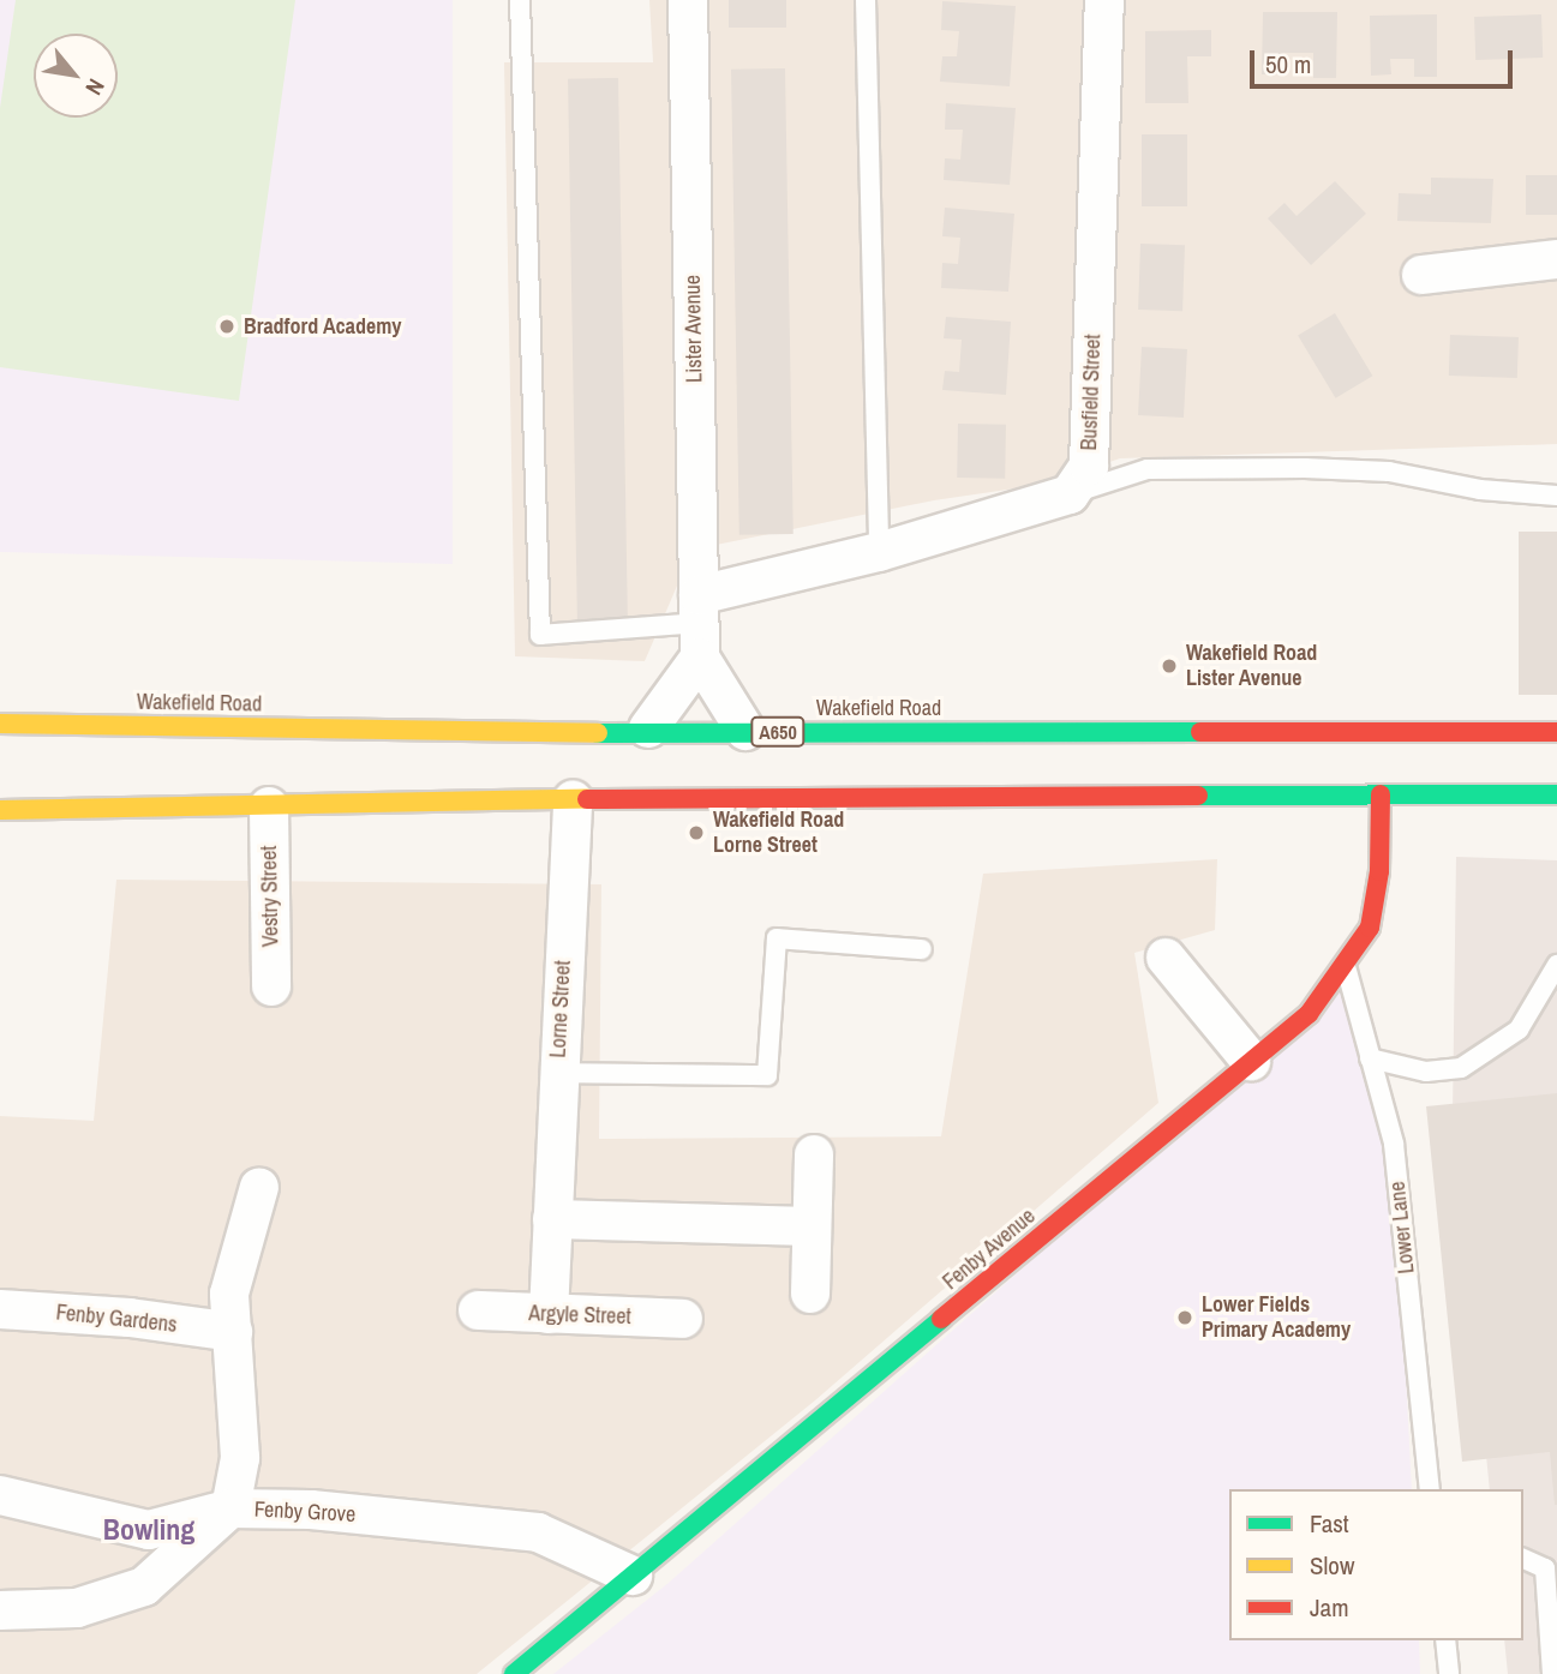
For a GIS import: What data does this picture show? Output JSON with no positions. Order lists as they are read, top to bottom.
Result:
{
  "streets": {
    "main road": ["Wakefield Road", "A650", "Fenby Avenue"],
    "street": [
      "Lister Avenue",
      "Busfield Street",
      "Vestry Street",
      "Lorne Street",
      "Argyle Street",
      "Fenby Gardens",
      "Fenby Grove"
    ],
    "lane": ["Lower Lane"]
  },
  "crossings": [
    ["Lorne Street", "Argyle Street"],
    ["Lower Lane", "Fenby Avenue"],
    ["Fenby Avenue", "Fenby Grove"]
  ],
  "districts": ["Bowling"],
  "places": [
    "Bradford Academy",
    "Wakefield Road Lister Avenue",
    "Wakefield Road Lorne Street",
    "Lower Fields Primary Academy"
  ],
  "legend": ["Fast", "Slow", "Jam"],
  "scale_bar": "50 m",
  "north": "bottom right"
}
